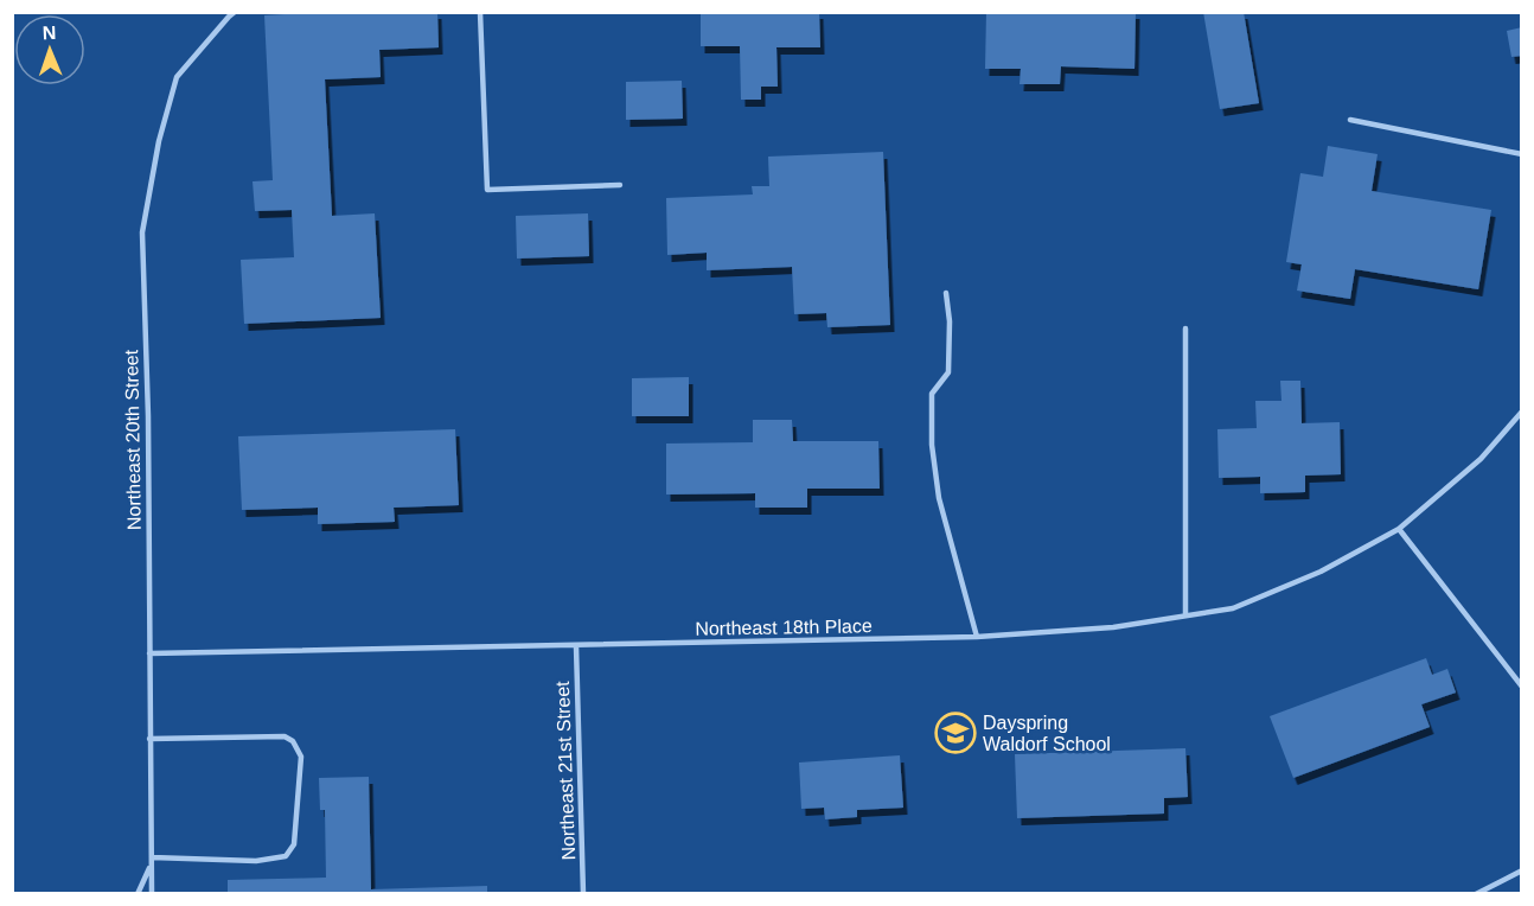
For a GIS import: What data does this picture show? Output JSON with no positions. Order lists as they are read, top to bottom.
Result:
{
  "streets": {
    "lane": ["Northeast 20th Street", "Northeast 18th Place", "Northeast 21st Street"]
  },
  "crossings": [
    ["Northeast 20th Street", "Northeast 18th Place"],
    ["Northeast 18th Place", "Northeast 21st Street"]
  ],
  "places": {
    "school or university": ["Dayspring Waldorf School"]
  },
  "north": "top"
}
